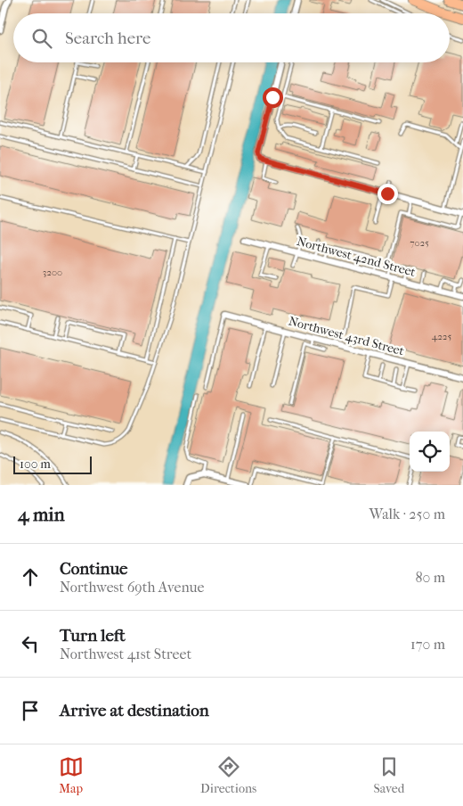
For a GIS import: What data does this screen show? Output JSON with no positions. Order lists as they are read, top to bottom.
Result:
{
  "streets": {
    "street": ["Northwest 42nd Street", "Northwest 43rd Street"]
  },
  "house_numbers": ["7025", "3200", "4225"],
  "scale_bar": "100 m",
  "page": {
    "search": "Search here",
    "scale": "100 m",
    "heading": ["4 min", "Walk · 250 m"],
    "list": [
      ["Continue", "Northwest 69th Avenue", "80 m"],
      ["Turn left", "Northwest 41st Street", "170 m"],
      "Arrive at destination"
    ],
    "nav": ["Map", "Directions", "Saved"]
  }
}
